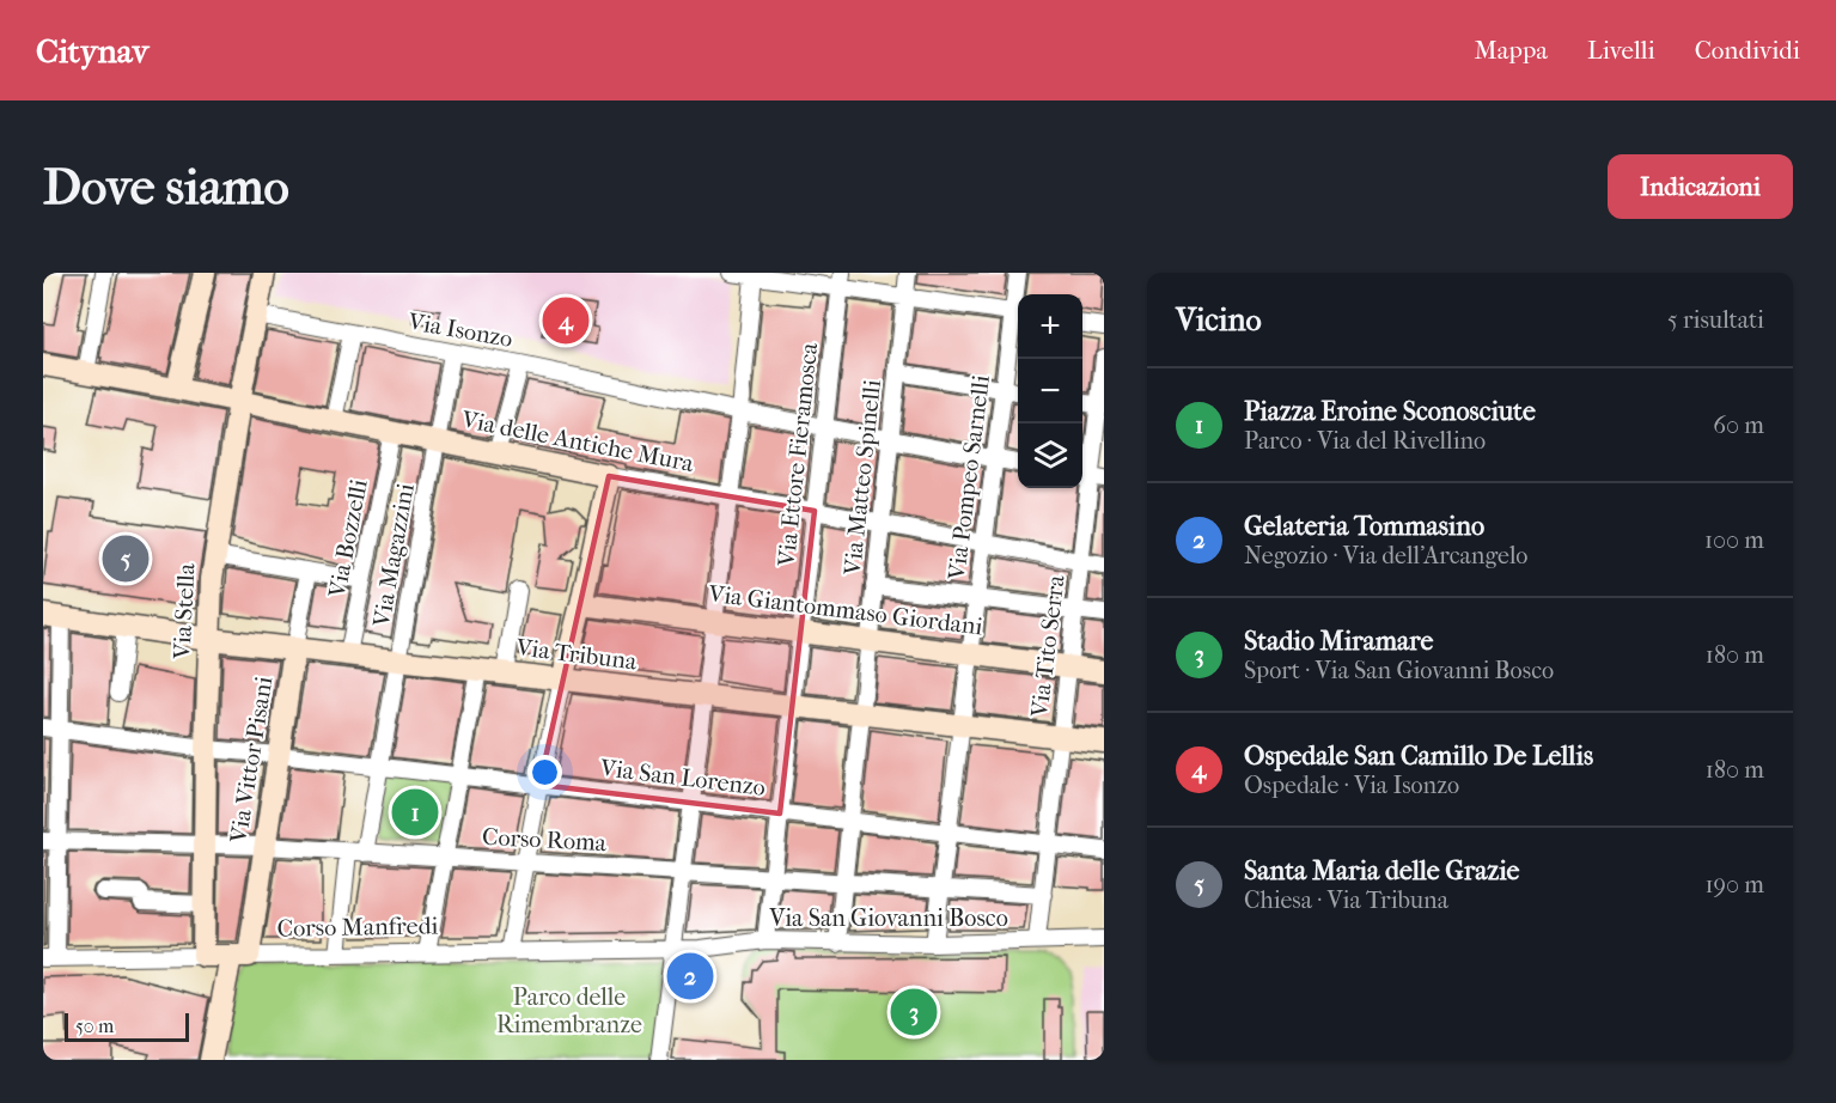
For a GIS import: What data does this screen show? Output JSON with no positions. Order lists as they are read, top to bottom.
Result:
{
  "streets": {
    "main road": [
      "Via delle Antiche Mura",
      "Via Giantommaso Giordani",
      "Via Stella",
      "Via Tribuna",
      "Via Vittor Pisani",
      "Corso Manfredi"
    ],
    "street": [
      "Via Isonzo",
      "Via Ettore Fieramosca",
      "Via Matteo Spinelli",
      "Via Pompeo Sarnelli",
      "Via Bozzelli",
      "Via Magazzini",
      "Via Tito Serra",
      "Via San Lorenzo",
      "Corso Roma",
      "Via San Giovanni Bosco"
    ]
  },
  "crossings": [
    ["Via Isonzo", "Via Ettore Fieramosca"],
    ["Via Isonzo", "Via Matteo Spinelli"],
    ["Via Isonzo", "Via Pompeo Sarnelli"],
    ["Via Isonzo", "Via Magazzini"],
    ["Via Isonzo", "Via Stella"],
    ["Via delle Antiche Mura", "Via Ettore Fieramosca"],
    ["Via delle Antiche Mura", "Via Matteo Spinelli"],
    ["Via delle Antiche Mura", "Via Pompeo Sarnelli"],
    ["Via delle Antiche Mura", "Via Bozzelli"],
    ["Via delle Antiche Mura", "Via Magazzini"],
    ["Via delle Antiche Mura", "Via Stella"],
    ["Via delle Antiche Mura", "Via Tito Serra"],
    ["Via Ettore Fieramosca", "Via Giantommaso Giordani"],
    ["Via Ettore Fieramosca", "Via Tribuna"],
    ["Via Ettore Fieramosca", "Via San Lorenzo"],
    ["Via Ettore Fieramosca", "Corso Roma"],
    ["Via Ettore Fieramosca", "Via San Giovanni Bosco"],
    ["Via Matteo Spinelli", "Via Giantommaso Giordani"],
    ["Via Matteo Spinelli", "Via Tribuna"],
    ["Via Matteo Spinelli", "Via San Lorenzo"],
    ["Via Matteo Spinelli", "Corso Roma"],
    ["Via Matteo Spinelli", "Via San Giovanni Bosco"],
    ["Via Pompeo Sarnelli", "Via Giantommaso Giordani"],
    ["Via Pompeo Sarnelli", "Via Tribuna"],
    ["Via Pompeo Sarnelli", "Via San Lorenzo"],
    ["Via Pompeo Sarnelli", "Corso Roma"],
    ["Via Pompeo Sarnelli", "Via San Giovanni Bosco"],
    ["Via Bozzelli", "Via Tribuna"],
    ["Via Magazzini", "Via Tribuna"],
    ["Via Magazzini", "Via San Lorenzo"],
    ["Via Magazzini", "Corso Roma"],
    ["Via Giantommaso Giordani", "Via Tito Serra"],
    ["Via Stella", "Via Tribuna"],
    ["Via Stella", "Via San Lorenzo"],
    ["Via Stella", "Corso Roma"],
    ["Via Stella", "Corso Manfredi"],
    ["Via Tito Serra", "Via Tribuna"],
    ["Via Tito Serra", "Via San Lorenzo"],
    ["Via Tito Serra", "Corso Roma"],
    ["Via Tito Serra", "Via San Giovanni Bosco"],
    ["Via Tribuna", "Via Vittor Pisani"],
    ["Via Vittor Pisani", "Via San Lorenzo"],
    ["Via Vittor Pisani", "Corso Roma"],
    ["Via Vittor Pisani", "Corso Manfredi"],
    ["Via San Giovanni Bosco", "Corso Manfredi"]
  ],
  "parks": ["Parco delle Rimembranze"],
  "scale_bar": "50 m",
  "page": {
    "header": "Citynav",
    "nav": ["Mappa", "Livelli", "Condividi"],
    "buttons": "Indicazioni",
    "title": "Dove siamo",
    "heading": ["Vicino", "5 risultati"],
    "map_buttons": ["+", "−"],
    "pins": [
      "4",
      "5",
      "1",
      "2",
      "3"
    ],
    "list": [
      {
        "mark": "1",
        "name": "Piazza Eroine Sconosciute",
        "note": "Parco · Via del Rivellino",
        "value": "60 m"
      },
      {
        "mark": "2",
        "name": "Gelateria Tommasino",
        "note": "Negozio · Via dell'Arcangelo",
        "value": "100 m"
      },
      {
        "mark": "3",
        "name": "Stadio Miramare",
        "note": "Sport · Via San Giovanni Bosco",
        "value": "180 m"
      },
      {
        "mark": "4",
        "name": "Ospedale San Camillo De Lellis",
        "note": "Ospedale · Via Isonzo",
        "value": "180 m"
      },
      {
        "mark": "5",
        "name": "Santa Maria delle Grazie",
        "note": "Chiesa · Via Tribuna",
        "value": "190 m"
      }
    ],
    "scale": "50 m"
  }
}
